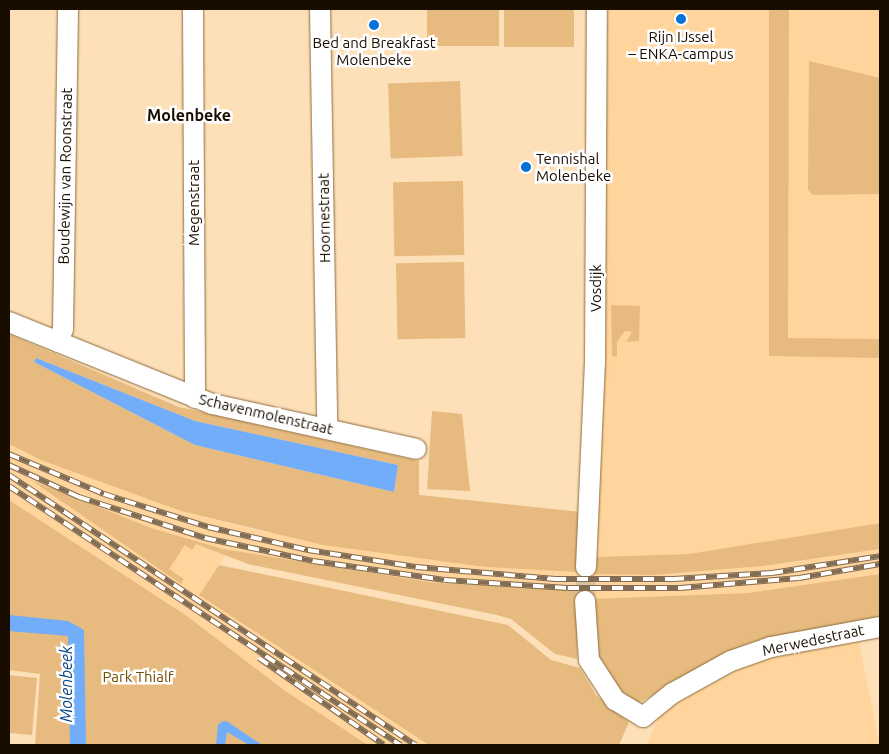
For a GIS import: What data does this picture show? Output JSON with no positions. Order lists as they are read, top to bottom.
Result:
{
  "streets": {
    "street": [
      "Boudewijn van Roonstraat",
      "Megenstraat",
      "Hoornestraat",
      "Vosdijk",
      "Schavenmolenstraat",
      "Merwedestraat"
    ]
  },
  "crossings": [
    ["Boudewijn van Roonstraat", "Schavenmolenstraat"],
    ["Megenstraat", "Schavenmolenstraat"],
    ["Hoornestraat", "Schavenmolenstraat"]
  ],
  "districts": ["Molenbeke"],
  "water": ["Molenbeek"],
  "parks": ["Park Thialf"],
  "places": ["Rijn IJssel – ENKA-campus", "Bed and Breakfast Molenbeke", "Tennishal Molenbeke"]
}
